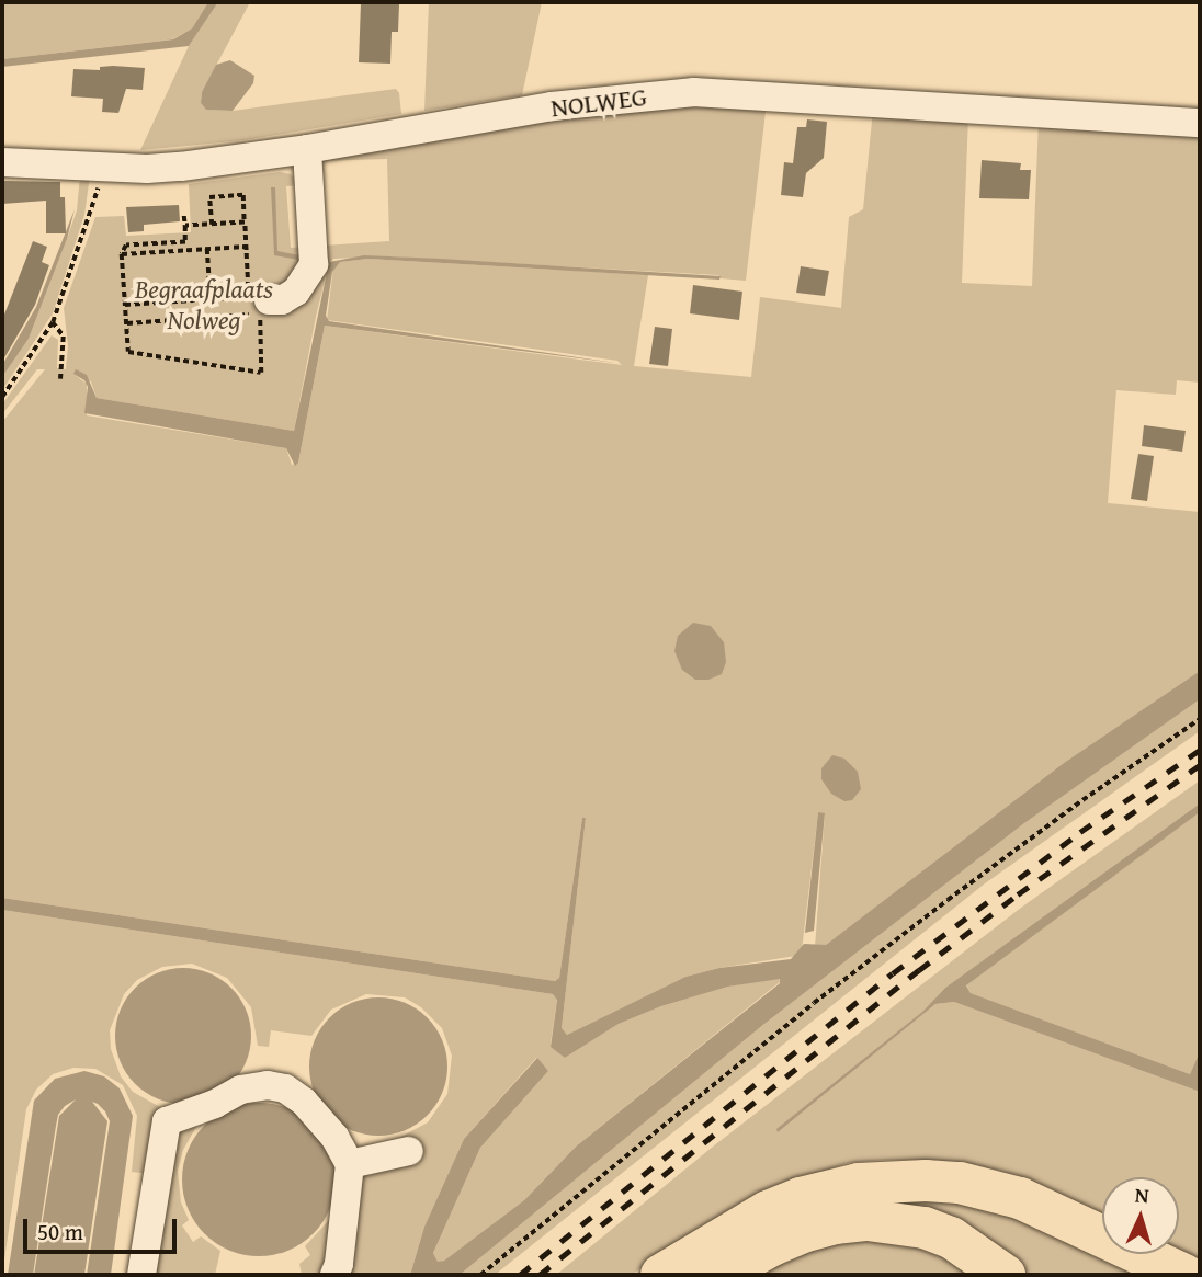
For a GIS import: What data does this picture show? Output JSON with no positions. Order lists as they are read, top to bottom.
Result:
{
  "streets": {
    "street": ["NOLWEG"]
  },
  "parks": ["Begraafplaats Nolweg"],
  "scale_bar": "50 m",
  "north": "top"
}
